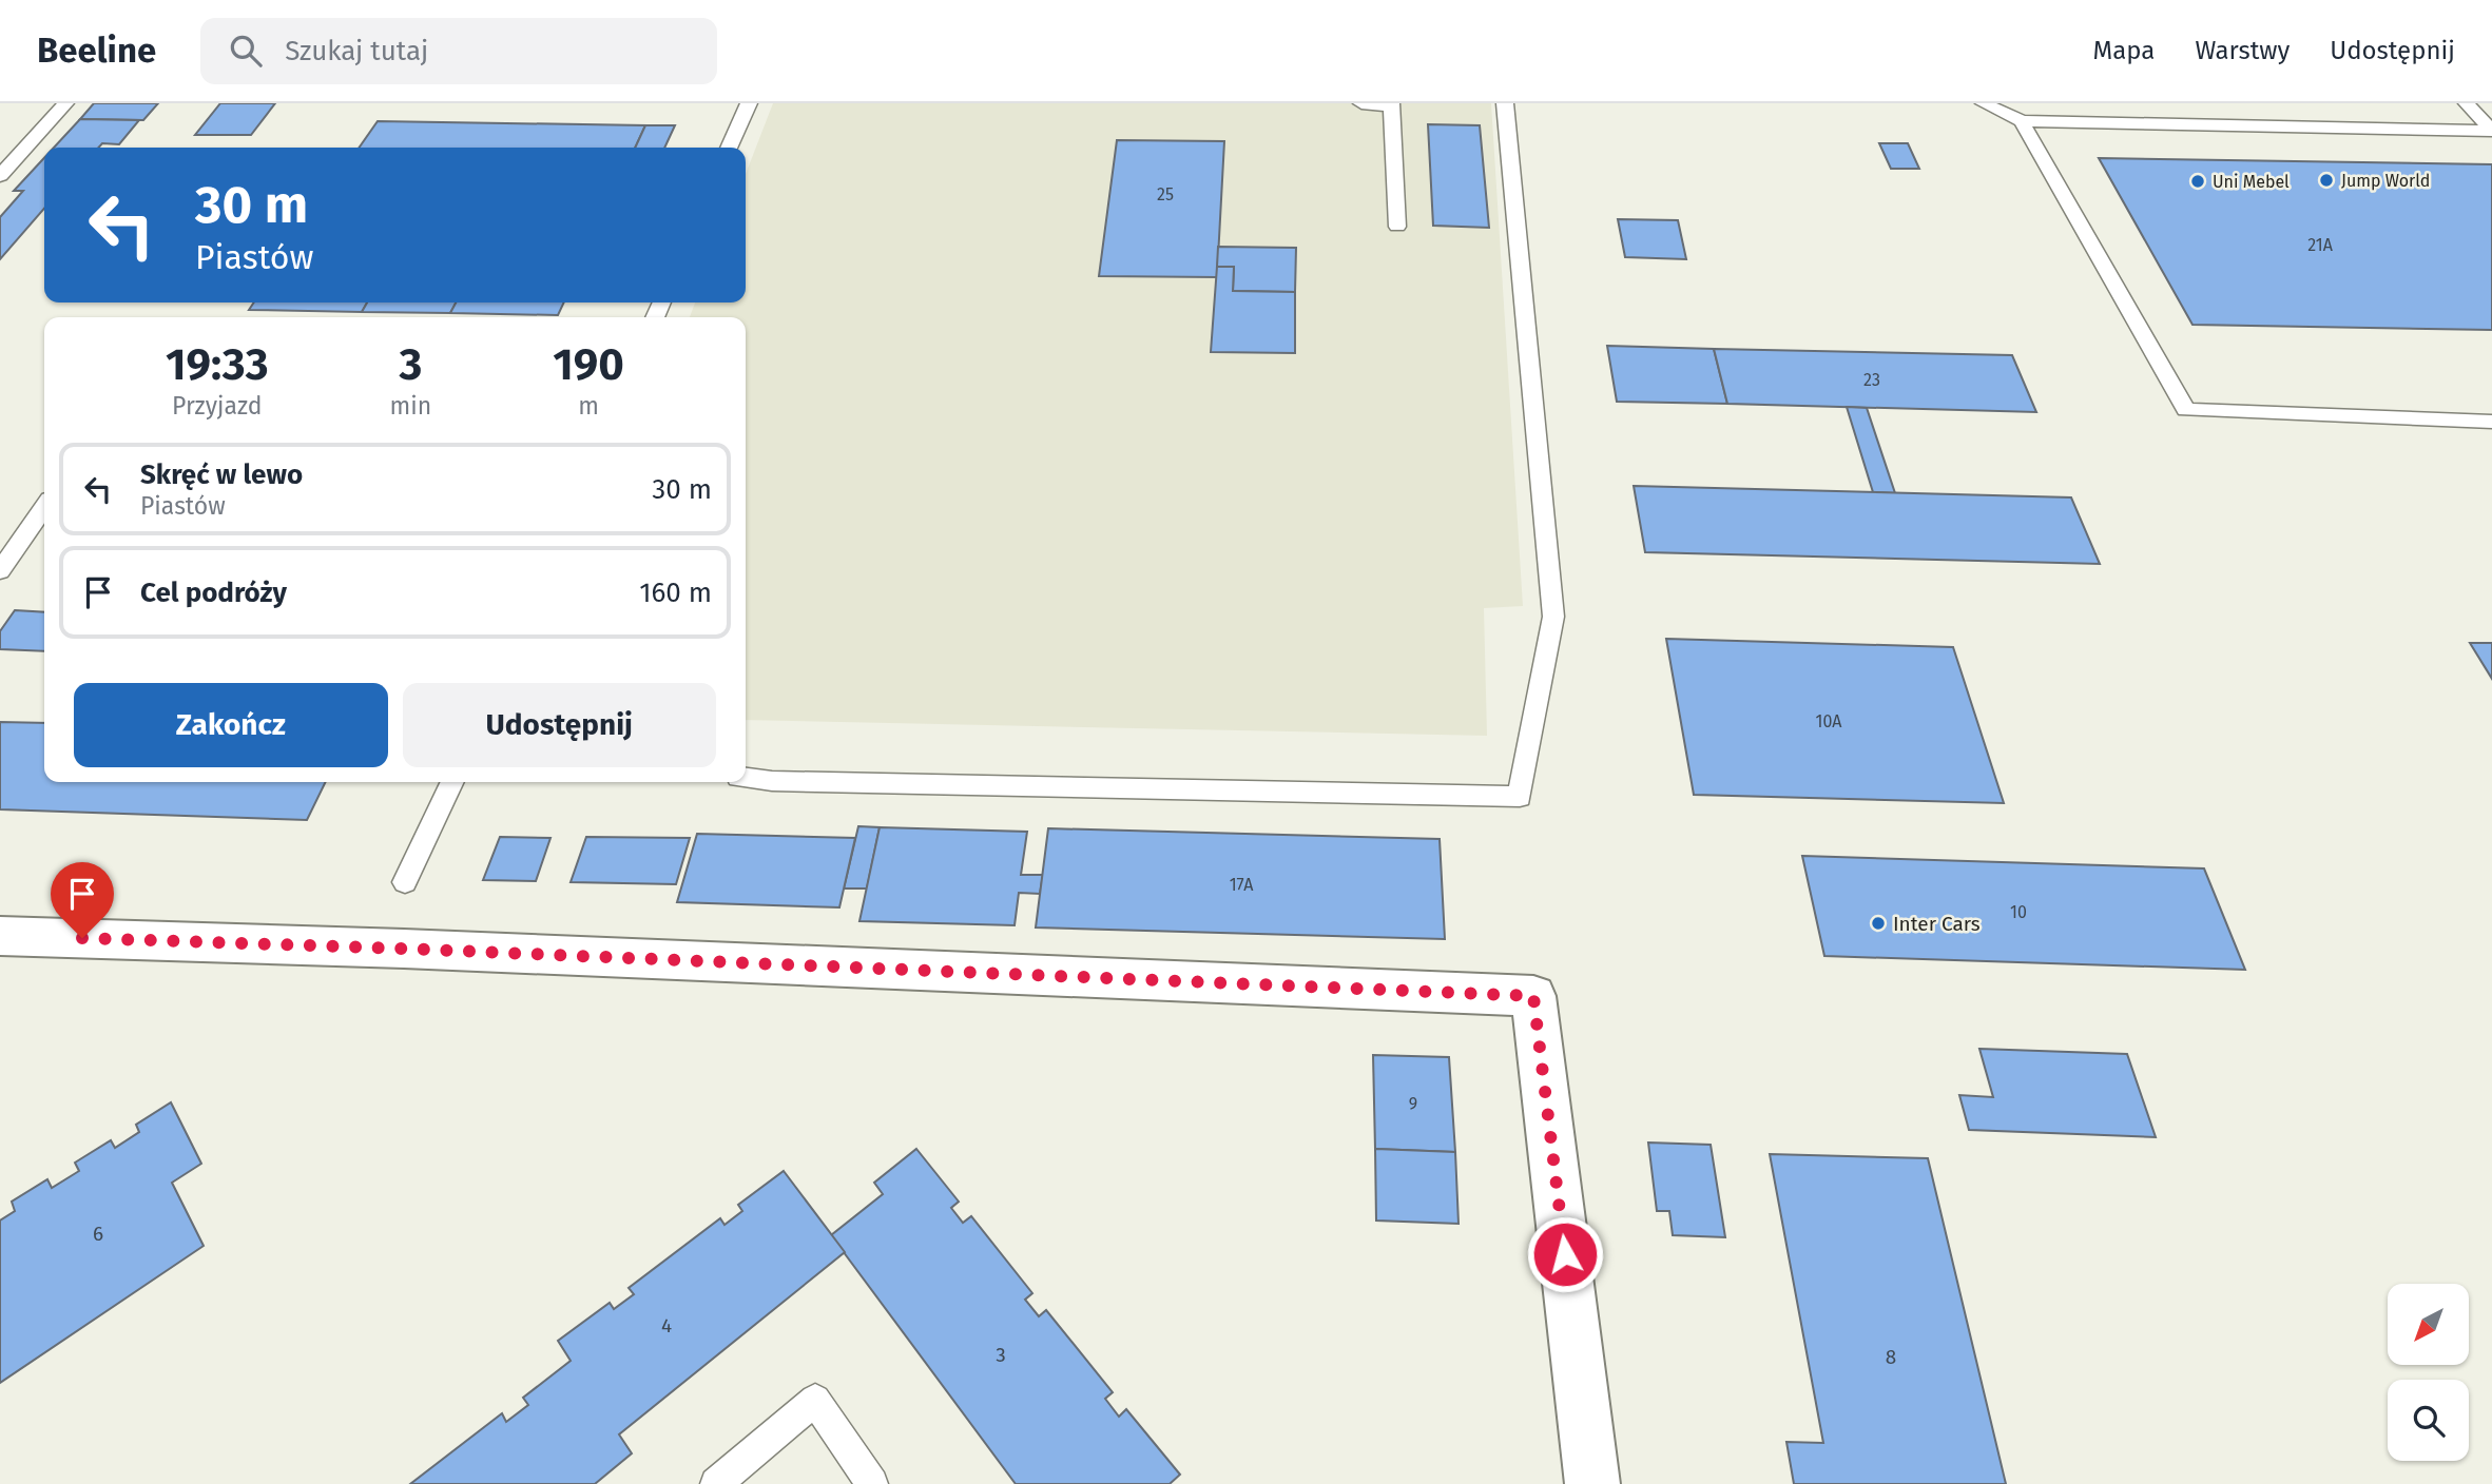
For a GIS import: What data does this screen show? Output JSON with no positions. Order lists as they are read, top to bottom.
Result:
{
  "places": ["Jump World", "Uni Mebel", "Inter Cars"],
  "house_numbers": [
    "25",
    "21A",
    "23",
    "10A",
    "17A",
    "10",
    "9",
    "6",
    "4",
    "3",
    "8"
  ],
  "north": "bottom left",
  "page": {
    "header": "Beeline",
    "search": "Szukaj tutaj",
    "nav": ["Mapa", "Warstwy", "Udostępnij"],
    "turn": ["30 m", "Piastów"],
    "eta": [
      "19:33",
      "Przyjazd",
      "3",
      "min",
      "190",
      "m"
    ],
    "list": [
      {
        "name": "Skręć w lewo",
        "note": "Piastów",
        "value": "30 m"
      },
      {
        "name": "Cel podróży",
        "value": "160 m"
      }
    ],
    "buttons": ["Zakończ", "Udostępnij"]
  }
}
